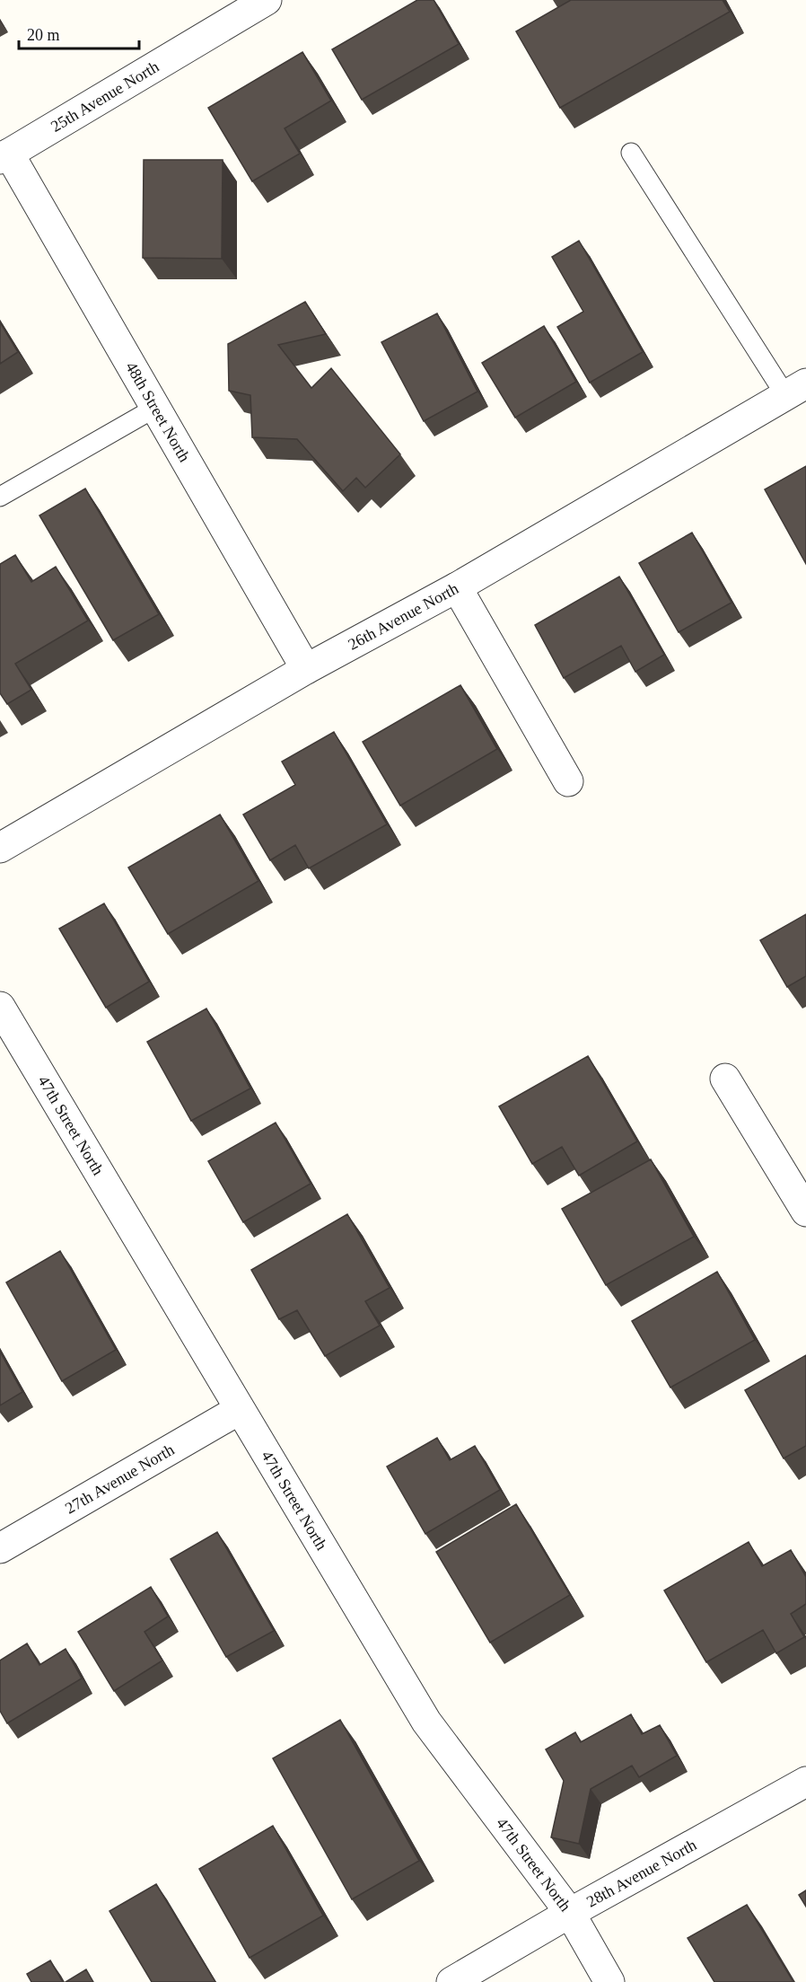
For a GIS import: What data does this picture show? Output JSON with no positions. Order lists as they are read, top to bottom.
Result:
{
  "streets": {
    "street": [
      "25th Avenue North",
      "48th Street North",
      "26th Avenue North",
      "47th Street North",
      "27th Avenue North",
      "28th Avenue North"
    ]
  },
  "crossings": [
    ["25th Avenue North", "48th Street North"],
    ["48th Street North", "26th Avenue North"],
    ["47th Street North", "27th Avenue North"],
    ["47th Street North", "28th Avenue North"]
  ],
  "scale_bar": "20 m"
}
